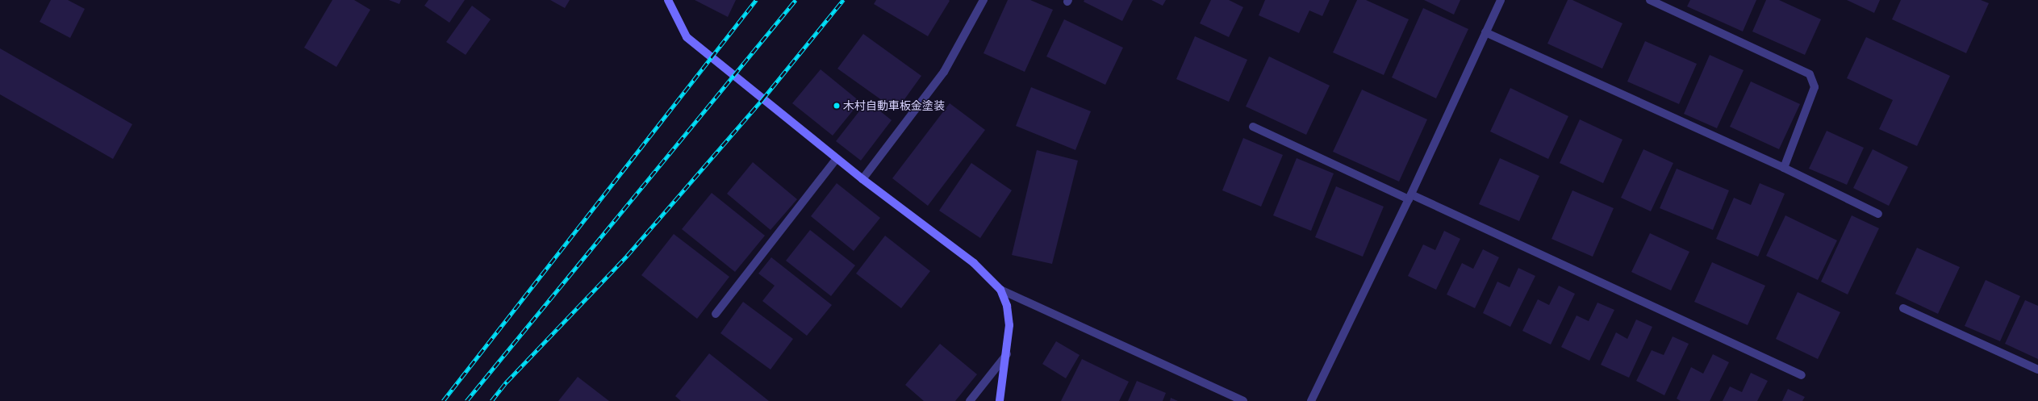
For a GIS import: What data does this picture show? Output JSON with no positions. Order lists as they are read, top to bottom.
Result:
{
  "places": ["木村自動車板金塗装"]
}
